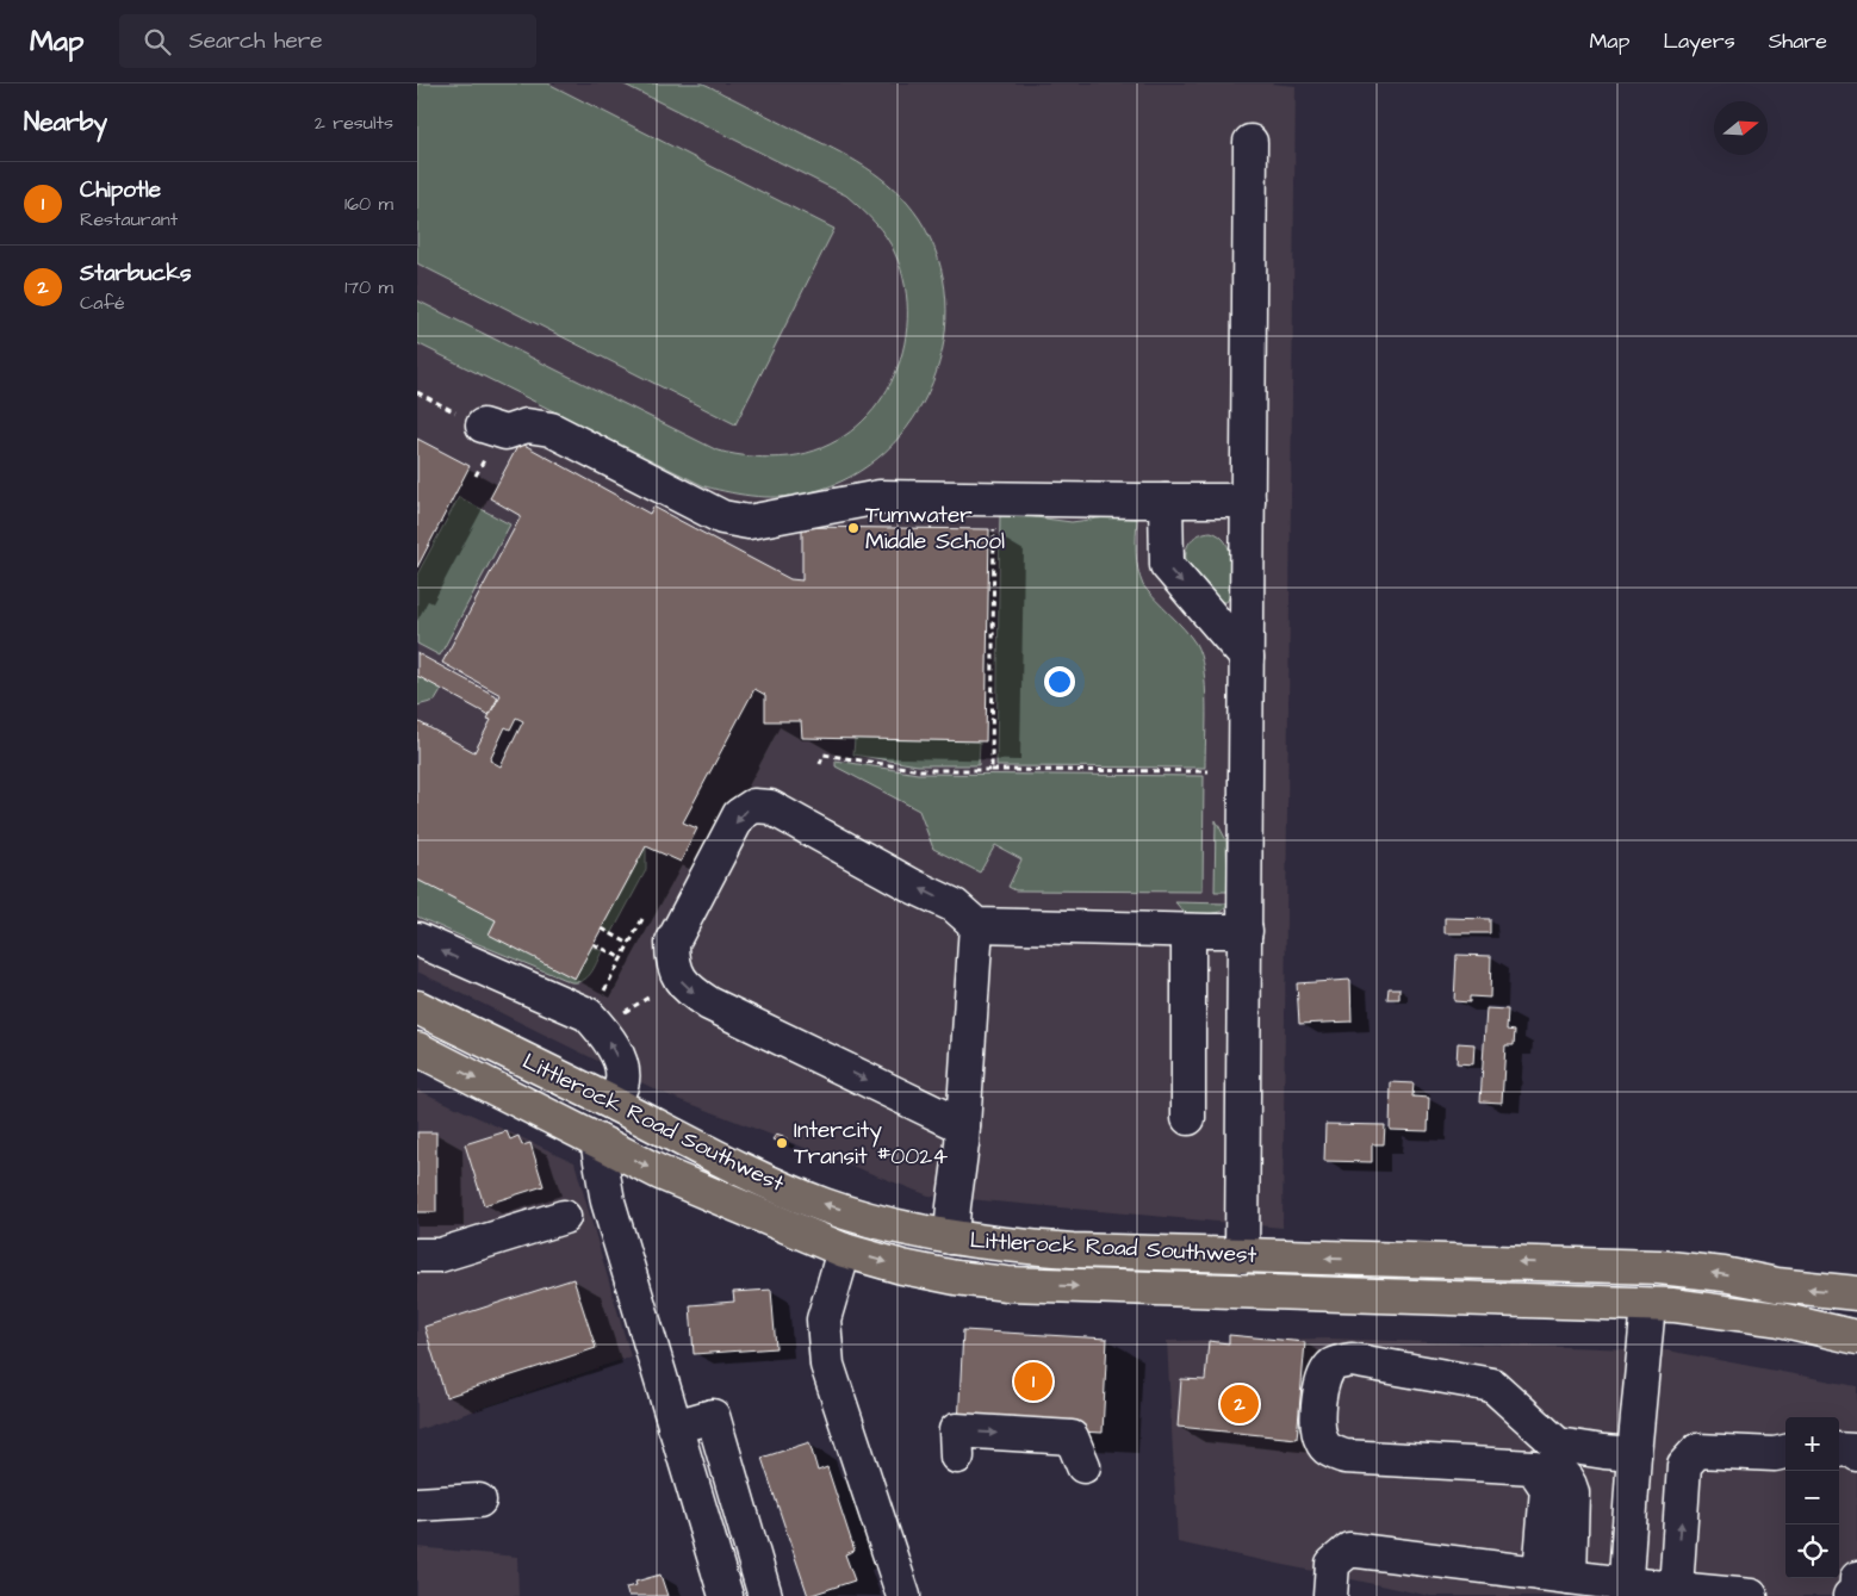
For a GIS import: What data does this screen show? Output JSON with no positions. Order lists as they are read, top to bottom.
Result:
{
  "streets": {
    "main road": ["Littlerock Road Southwest"]
  },
  "places": ["Tumwater Middle School", "Intercity Transit #0024"],
  "north": "right",
  "page": {
    "header": "Map",
    "search": "Search here",
    "nav": ["Map", "Layers", "Share"],
    "heading": ["Nearby", "2 results"],
    "list": [
      {
        "mark": "1",
        "name": "Chipotle",
        "note": "Restaurant",
        "value": "160 m"
      },
      {
        "mark": "2",
        "name": "Starbucks",
        "note": "Café",
        "value": "170 m"
      }
    ],
    "pins": ["1", "2"],
    "map_buttons": ["+", "−"]
  }
}
